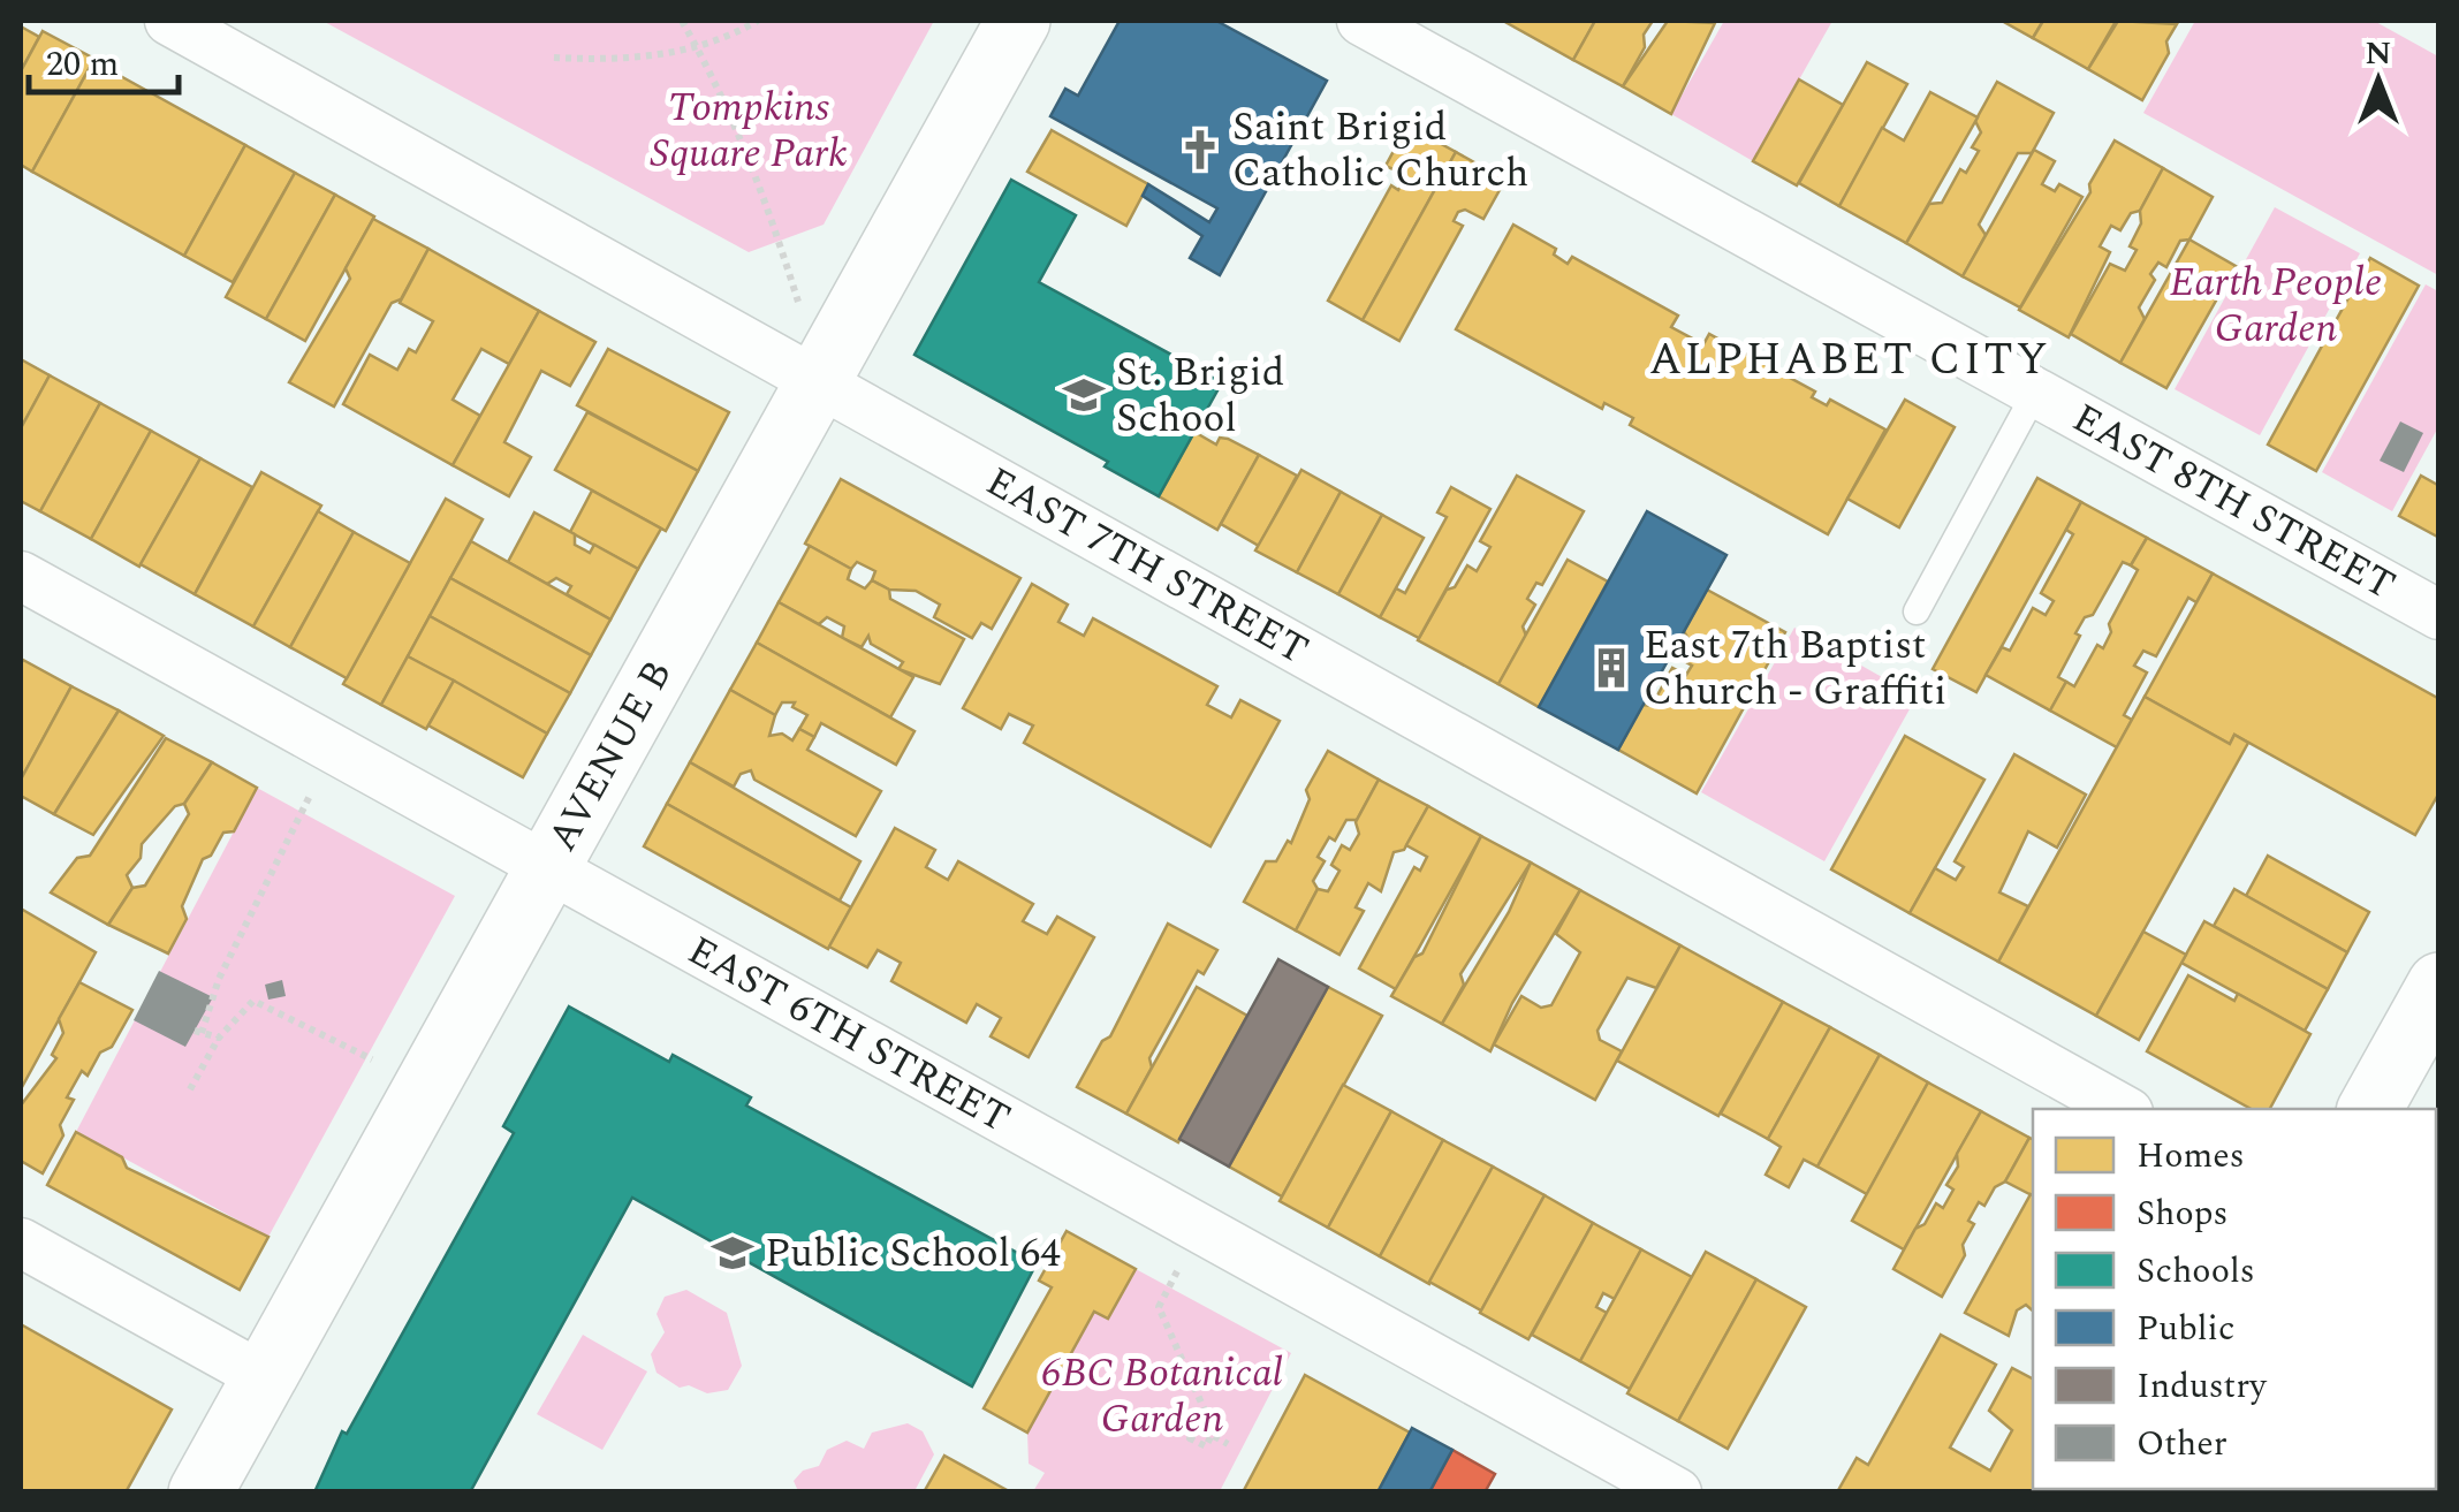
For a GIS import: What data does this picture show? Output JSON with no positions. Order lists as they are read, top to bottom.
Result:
{
  "streets": {
    "street": [
      "EAST 8TH STREET",
      "EAST 7TH STREET",
      "AVENUE B",
      "EAST 6TH STREET"
    ]
  },
  "crossings": [
    ["EAST 7TH STREET", "AVENUE B"],
    ["AVENUE B", "EAST 6TH STREET"]
  ],
  "districts": ["ALPHABET CITY"],
  "parks": ["Tompkins Square Park", "Earth People Garden", "6BC Botanical Garden"],
  "places": {
    "church": ["Saint Brigid Catholic Church"],
    "school or university": ["St. Brigid School", "Public School 64"],
    "building": ["East 7th Baptist Church - Graffiti"]
  },
  "legend": [
    "Homes",
    "Shops",
    "Schools",
    "Public",
    "Industry",
    "Other"
  ],
  "scale_bar": "20 m",
  "north": "top"
}
